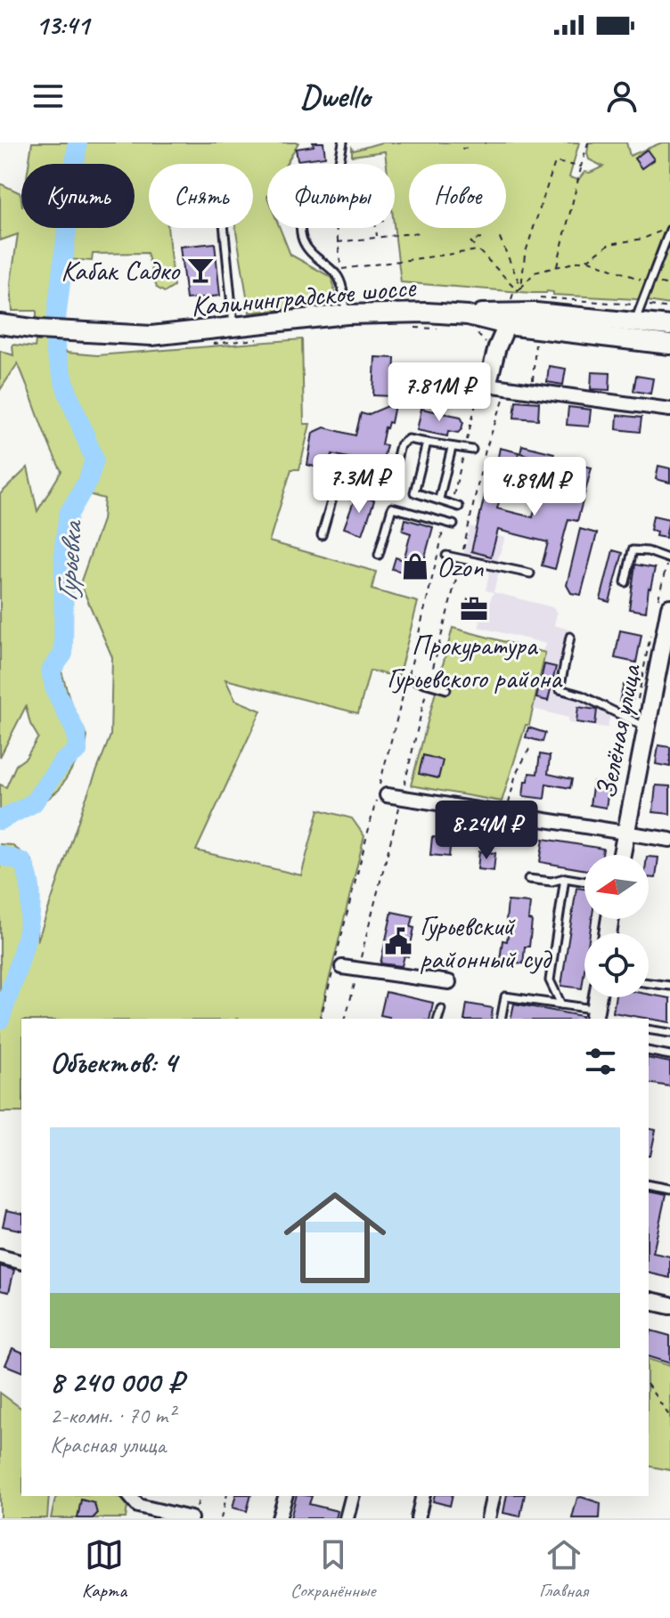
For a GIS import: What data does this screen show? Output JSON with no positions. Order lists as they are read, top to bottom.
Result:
{
  "streets": {
    "main road": ["Калининградское шоссе"],
    "street": ["Зелёная улица"]
  },
  "water": ["Гурьевка"],
  "places": {
    "bar": ["Кабак Садко"],
    "shop": ["Ozon"],
    "office": ["Прокуратура Гурьевского района"],
    "public building": ["Гурьевский районный суд"]
  },
  "north": "left",
  "page": {
    "status": "13:41",
    "header": "Dwello",
    "chip": [
      "Купить",
      "Снять",
      "Фильтры",
      "Новое"
    ],
    "price": [
      "7.81M ₽",
      "7.3M ₽",
      "4.89M ₽",
      "8.24M ₽"
    ],
    "heading": "Объектов: 4",
    "list": [
      {
        "name": "8 240 000 ₽",
        "note": "2-комн. · 70 m² · Красная улица"
      }
    ],
    "tabs": ["Карта", "Сохранённые", "Главная"]
  }
}
